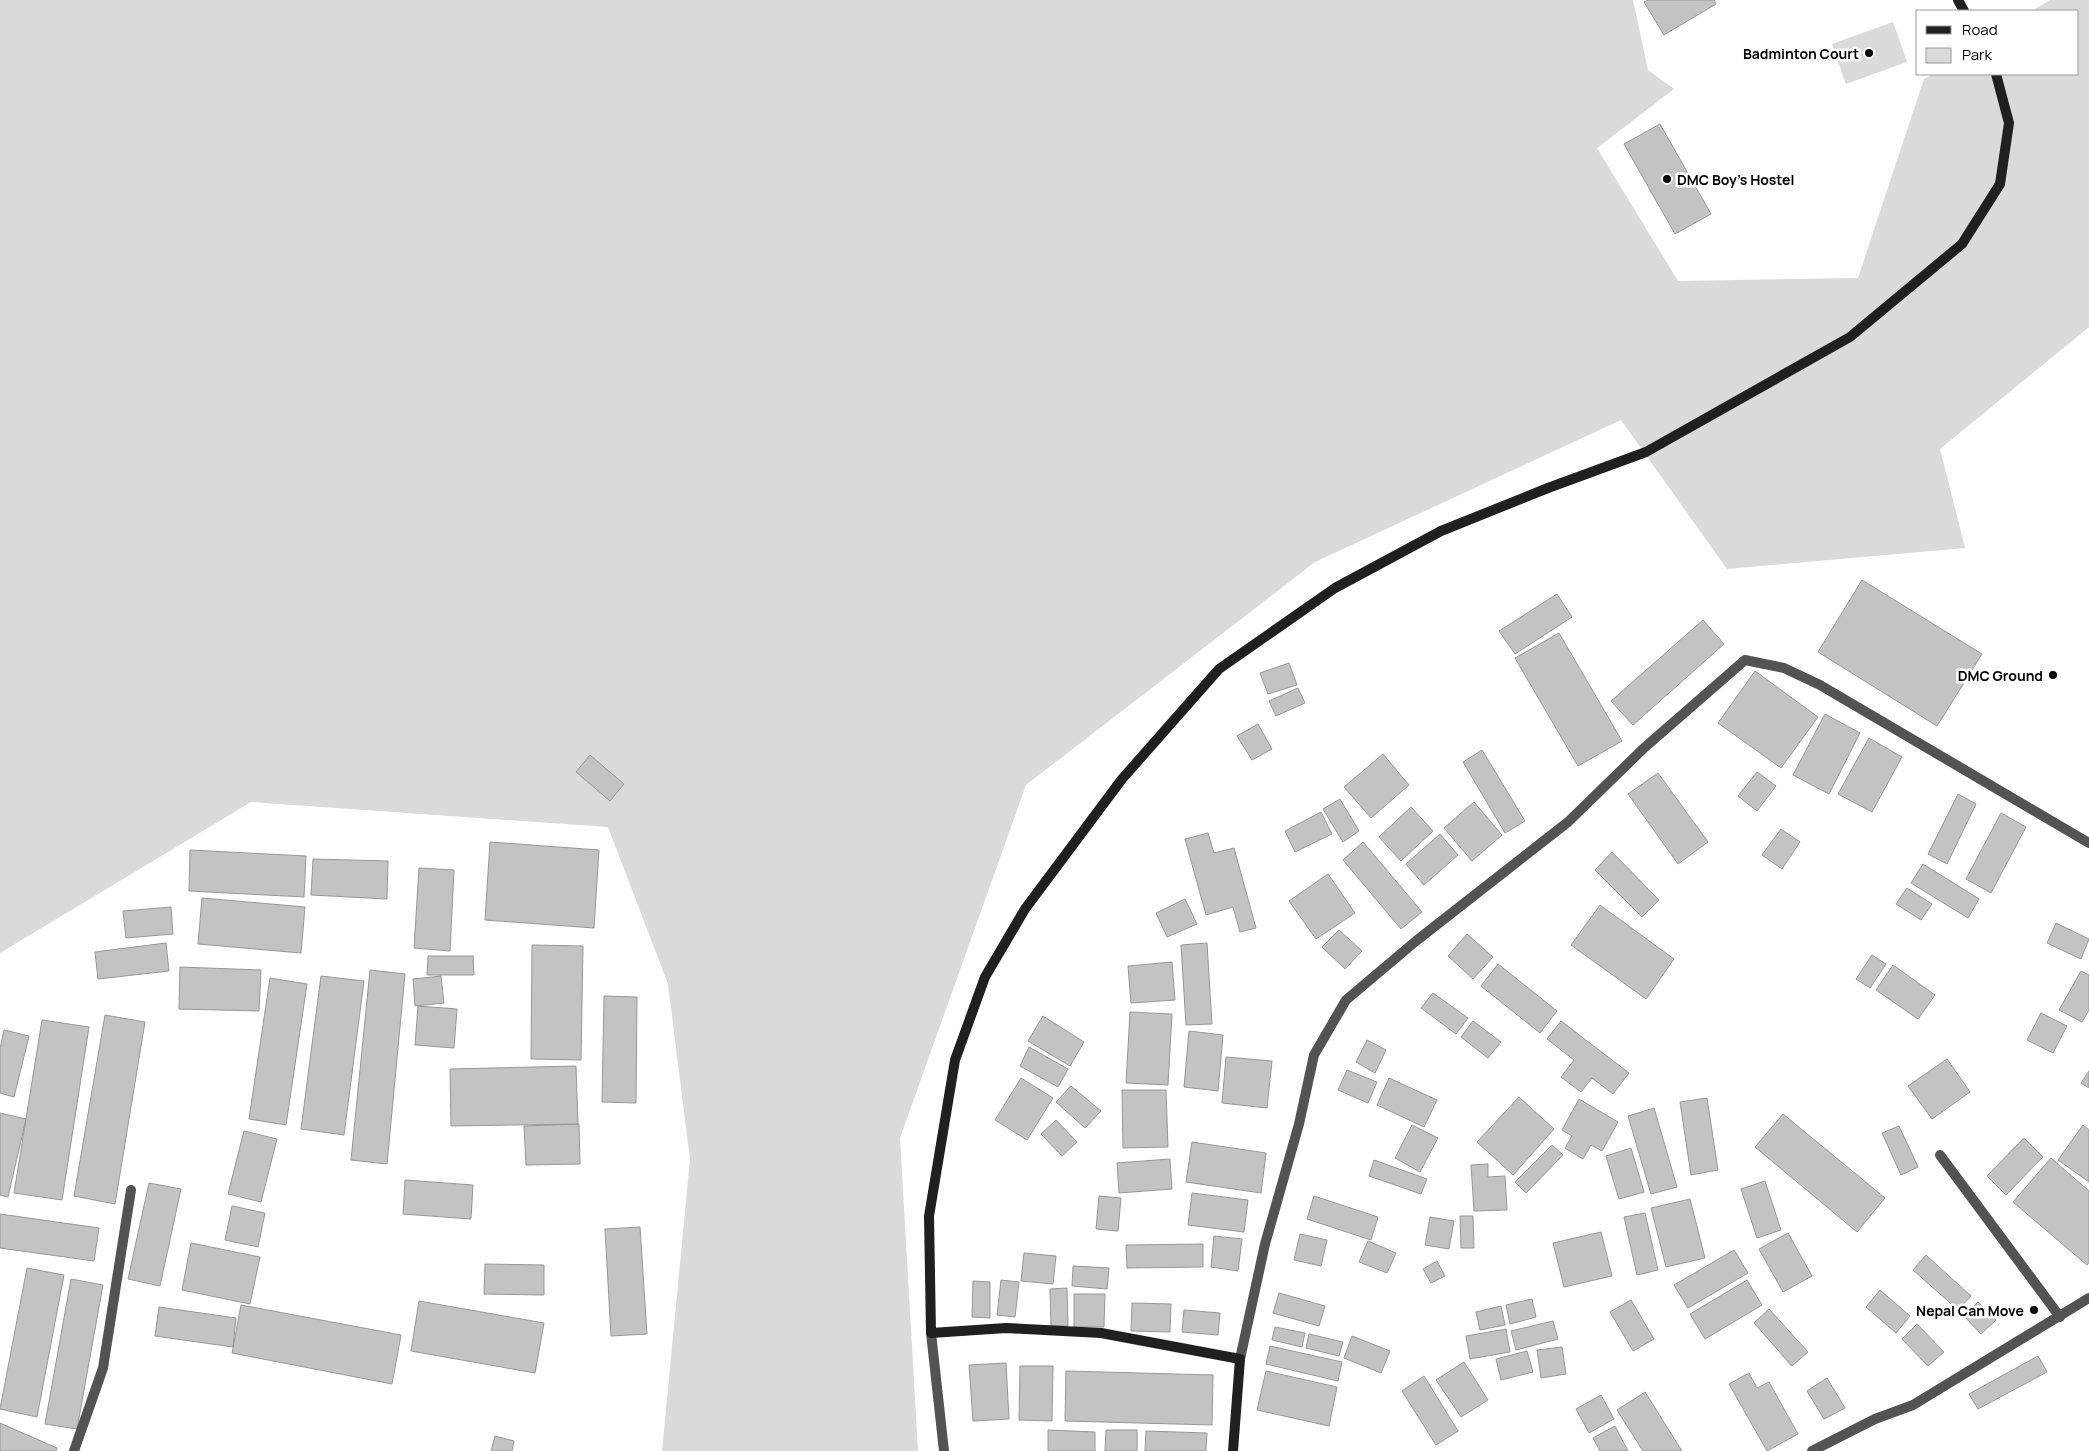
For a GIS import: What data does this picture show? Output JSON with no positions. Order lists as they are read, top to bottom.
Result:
{
  "places": [
    "Badminton Court",
    "DMC Boy's Hostel",
    "DMC Ground",
    "Nepal Can Move"
  ],
  "legend": ["Road", "Park"]
}
